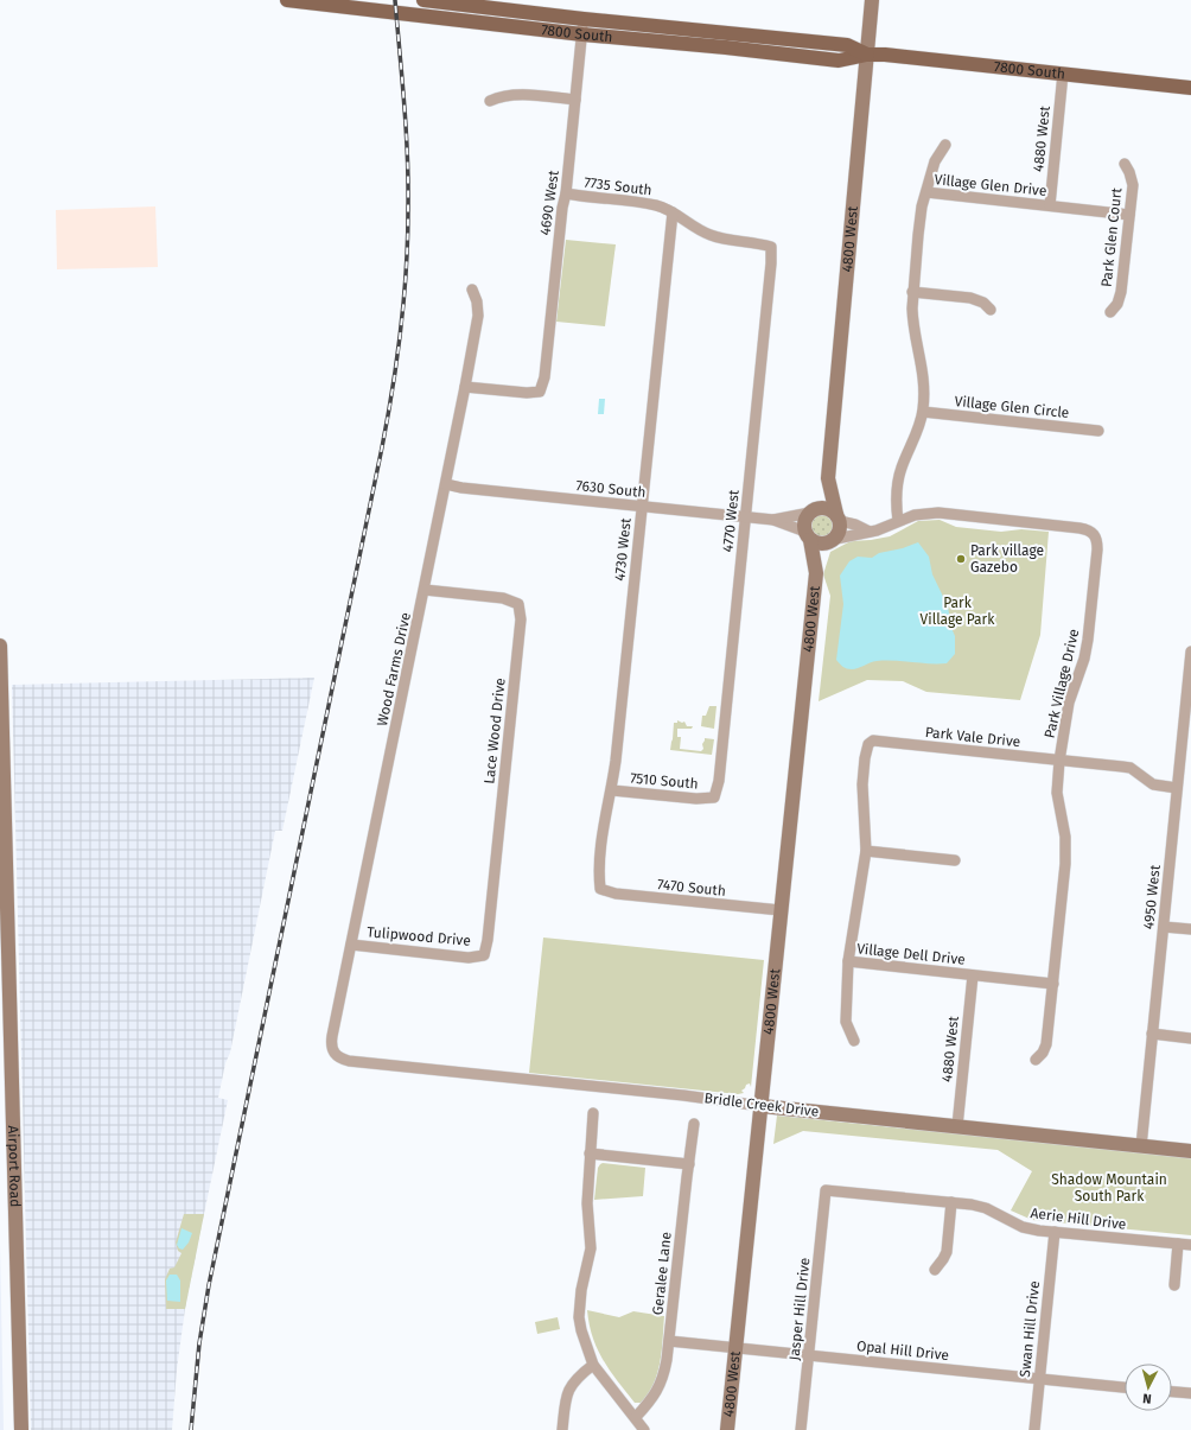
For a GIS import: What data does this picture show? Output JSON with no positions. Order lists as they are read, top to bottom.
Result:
{
  "streets": {
    "main road": [
      "7800 South",
      "4800 West",
      "Bridle Creek Drive",
      "Airport Road"
    ],
    "street": [
      "4880 West",
      "Village Glen Drive",
      "7735 South",
      "4690 West",
      "Park Glen Court",
      "Village Glen Circle",
      "7630 South",
      "4770 West",
      "4730 West",
      "Wood Farms Drive",
      "Park Village Drive",
      "Lace Wood Drive",
      "Park Vale Drive",
      "7510 South",
      "7470 South",
      "4950 West",
      "Tulipwood Drive",
      "Village Dell Drive",
      "Aerie Hill Drive",
      "Geralee Lane",
      "Jasper Hill Drive",
      "Swan Hill Drive",
      "Opal Hill Drive"
    ]
  },
  "crossings": [
    ["7800 South", "4880 West"],
    ["7800 South", "4690 West"],
    ["7800 South", "4800 West"],
    ["4880 West", "Village Glen Drive"],
    ["4880 West", "Village Dell Drive"],
    ["4880 West", "Bridle Creek Drive"],
    ["Village Glen Drive", "Park Glen Court"],
    ["Village Glen Drive", "Village Glen Circle"],
    ["Village Glen Drive", "Park Village Drive"],
    ["7735 South", "4690 West"],
    ["7735 South", "4770 West"],
    ["7735 South", "4730 West"],
    ["4690 West", "Wood Farms Drive"],
    ["4800 West", "7630 South"],
    ["4800 West", "Park Village Drive"],
    ["4800 West", "7470 South"],
    ["4800 West", "Bridle Creek Drive"],
    ["4800 West", "Opal Hill Drive"],
    ["7630 South", "4770 West"],
    ["7630 South", "4730 West"],
    ["7630 South", "Wood Farms Drive"],
    ["7630 South", "Park Village Drive"],
    ["4770 West", "7510 South"],
    ["4730 West", "7510 South"],
    ["4730 West", "7470 South"],
    ["Wood Farms Drive", "Lace Wood Drive"],
    ["Wood Farms Drive", "Tulipwood Drive"],
    ["Wood Farms Drive", "Bridle Creek Drive"],
    ["Park Village Drive", "Park Vale Drive"],
    ["Park Village Drive", "Village Dell Drive"],
    ["Lace Wood Drive", "Tulipwood Drive"],
    ["Park Vale Drive", "4950 West"],
    ["Park Vale Drive", "Village Dell Drive"],
    ["4950 West", "Bridle Creek Drive"],
    ["Aerie Hill Drive", "Jasper Hill Drive"],
    ["Aerie Hill Drive", "Swan Hill Drive"],
    ["Geralee Lane", "Opal Hill Drive"],
    ["Jasper Hill Drive", "Opal Hill Drive"],
    ["Swan Hill Drive", "Opal Hill Drive"]
  ],
  "parks": ["Park Village Park", "Shadow Mountain South Park"],
  "places": ["Park village Gazebo"],
  "north": "bottom"
}
